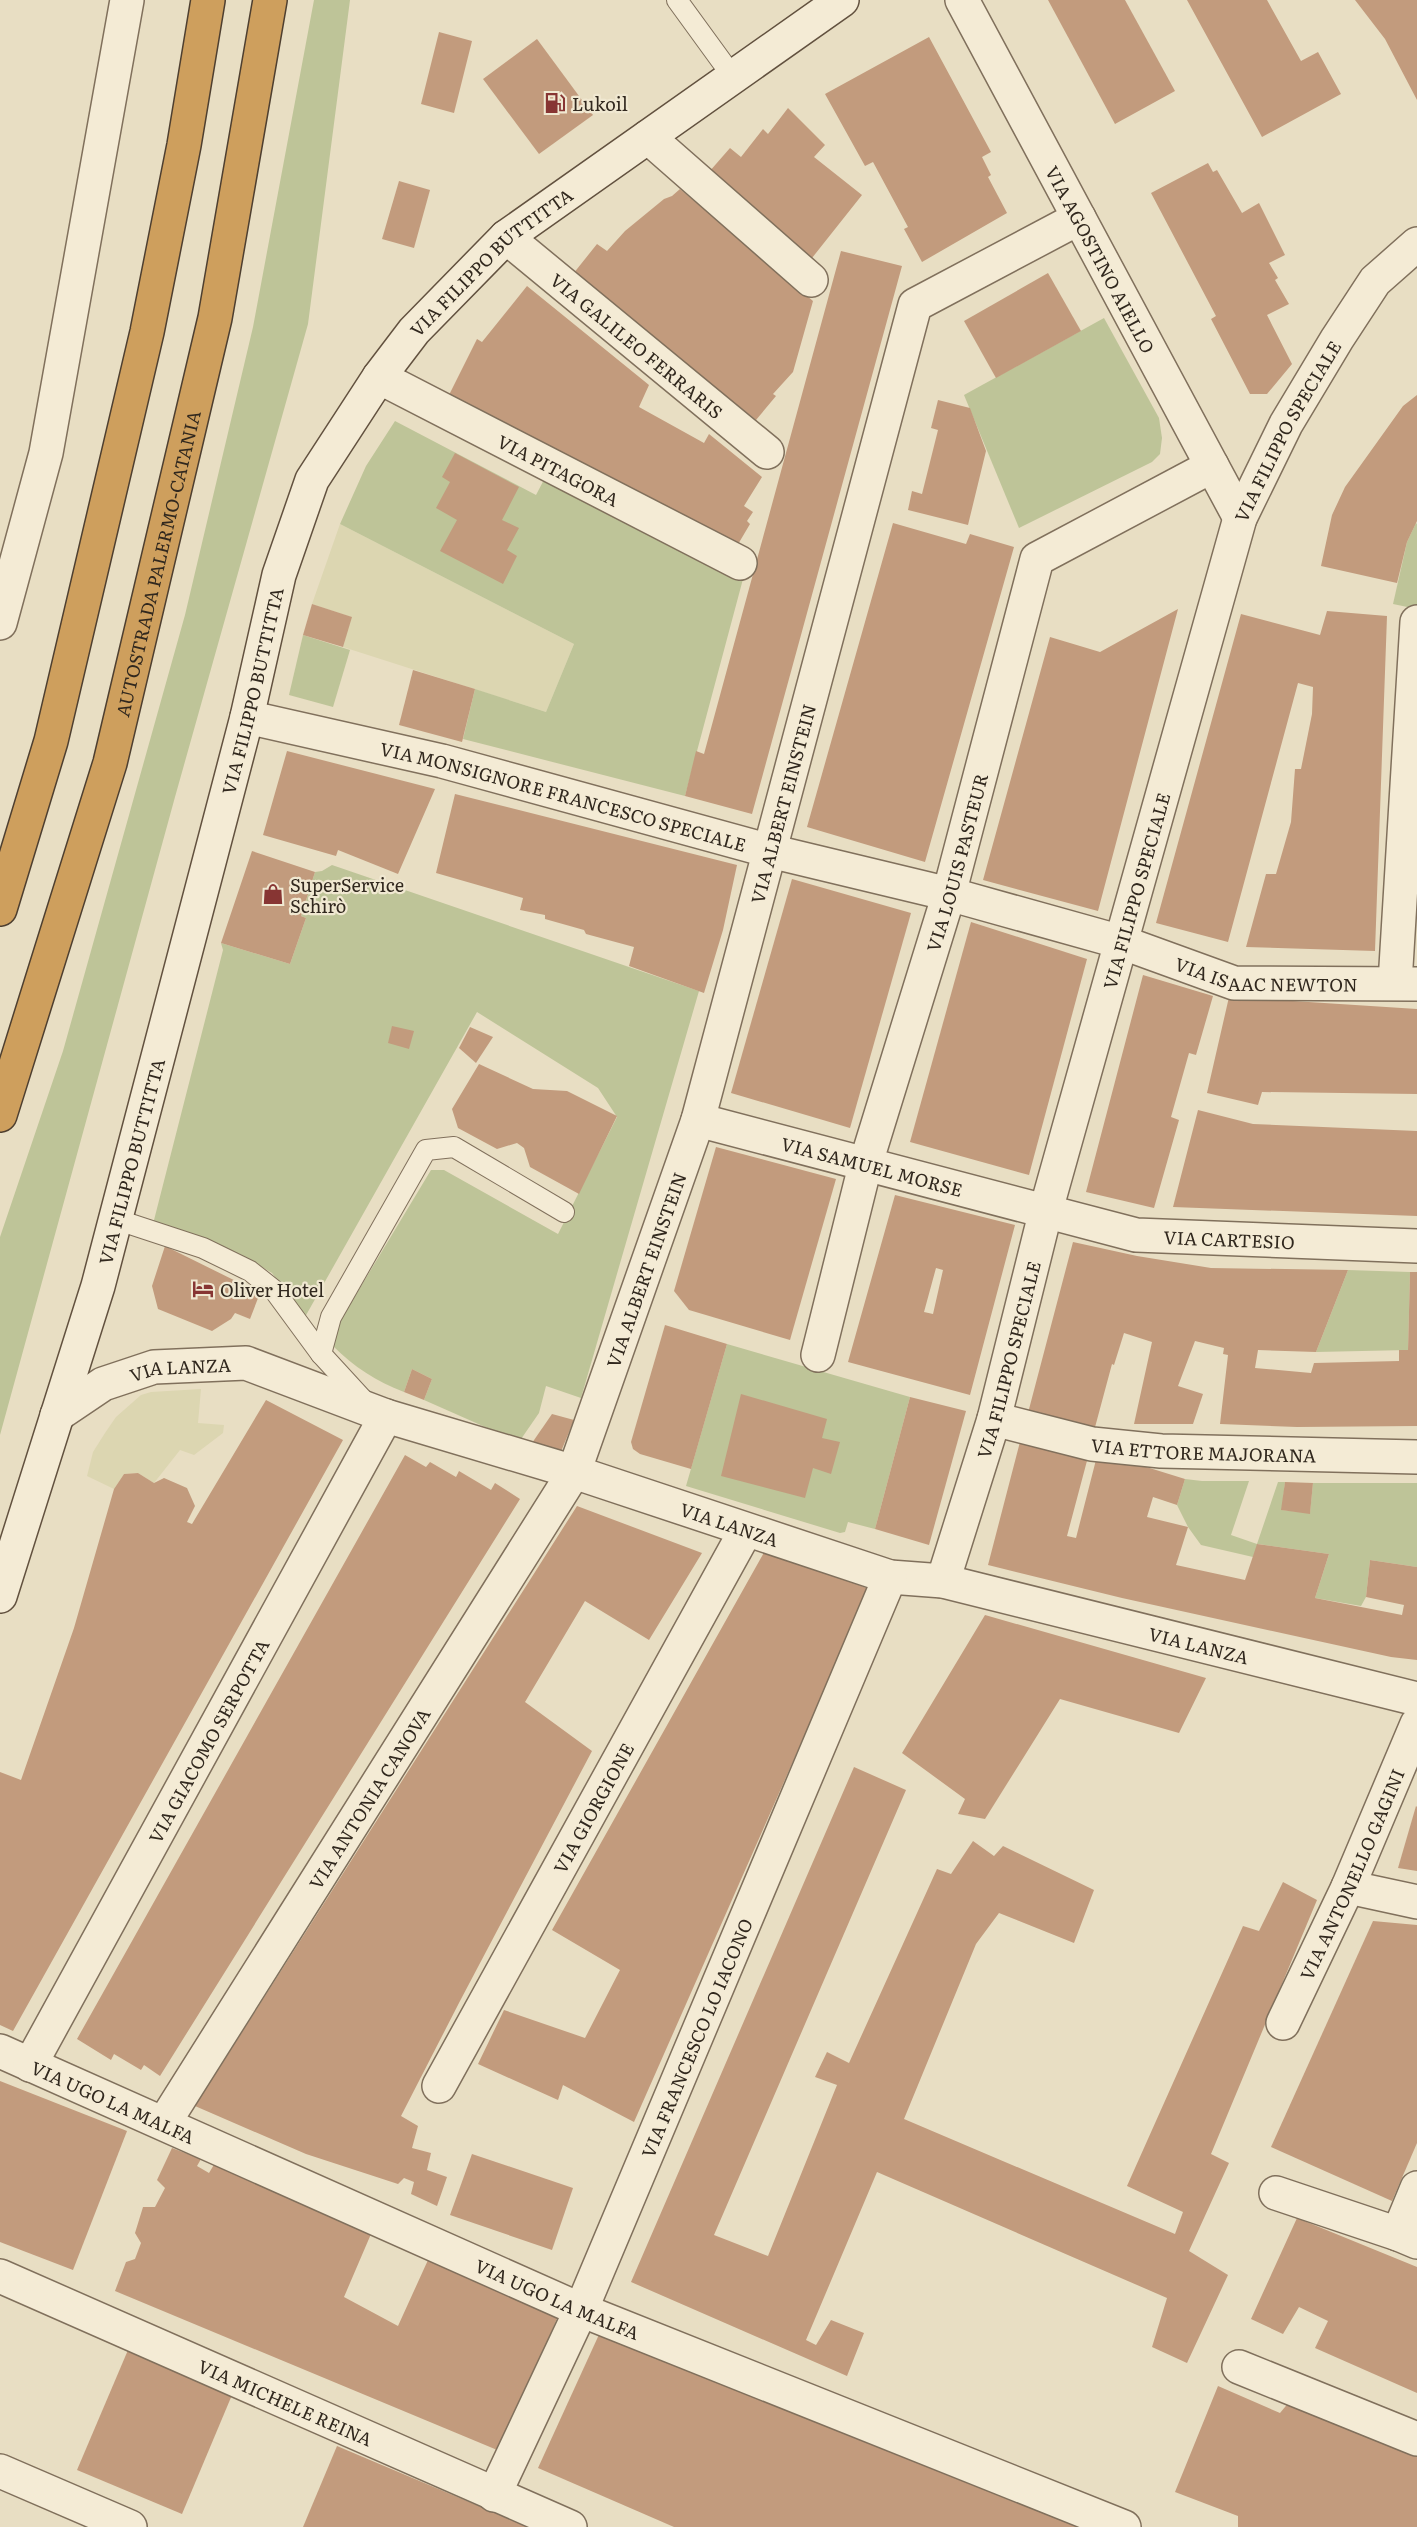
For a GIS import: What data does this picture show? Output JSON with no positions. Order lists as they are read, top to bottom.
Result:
{
  "streets": {
    "highway": ["AUTOSTRADA PALERMO-CATANIA"],
    "street": [
      "VIA AGOSTINO AIELLO",
      "VIA FILIPPO BUTTITTA",
      "VIA GALILEO FERRARIS",
      "VIA FILIPPO SPECIALE",
      "VIA PITAGORA",
      "VIA MONSIGNORE FRANCESCO SPECIALE",
      "VIA ALBERT EINSTEIN",
      "VIA LOUIS PASTEUR",
      "VIA ISAAC NEWTON",
      "VIA SAMUEL MORSE",
      "VIA CARTESIO",
      "VIA LANZA",
      "VIA ETTORE MAJORANA",
      "VIA GIACOMO SERPOTTA",
      "VIA ANTONIA CANOVA",
      "VIA GIORGIONE",
      "VIA ANTONELLO GAGINI",
      "VIA FRANCESCO LO IACONO",
      "VIA UGO LA MALFA",
      "VIA MICHELE REINA"
    ]
  },
  "crossings": [
    ["VIA AGOSTINO AIELLO", "VIA FILIPPO SPECIALE"],
    ["VIA AGOSTINO AIELLO", "VIA ALBERT EINSTEIN"],
    ["VIA AGOSTINO AIELLO", "VIA LOUIS PASTEUR"],
    ["VIA FILIPPO BUTTITTA", "VIA GALILEO FERRARIS"],
    ["VIA FILIPPO BUTTITTA", "VIA PITAGORA"],
    ["VIA FILIPPO BUTTITTA", "VIA MONSIGNORE FRANCESCO SPECIALE"],
    ["VIA FILIPPO BUTTITTA", "VIA LANZA"],
    ["VIA FILIPPO SPECIALE", "VIA MONSIGNORE FRANCESCO SPECIALE"],
    ["VIA FILIPPO SPECIALE", "VIA ISAAC NEWTON"],
    ["VIA FILIPPO SPECIALE", "VIA SAMUEL MORSE"],
    ["VIA FILIPPO SPECIALE", "VIA CARTESIO"],
    ["VIA FILIPPO SPECIALE", "VIA LANZA"],
    ["VIA FILIPPO SPECIALE", "VIA ETTORE MAJORANA"],
    ["VIA MONSIGNORE FRANCESCO SPECIALE", "VIA ALBERT EINSTEIN"],
    ["VIA MONSIGNORE FRANCESCO SPECIALE", "VIA LOUIS PASTEUR"],
    ["VIA MONSIGNORE FRANCESCO SPECIALE", "VIA ISAAC NEWTON"],
    ["VIA ALBERT EINSTEIN", "VIA SAMUEL MORSE"],
    ["VIA ALBERT EINSTEIN", "VIA LANZA"],
    ["VIA ALBERT EINSTEIN", "VIA ANTONIA CANOVA"],
    ["VIA LOUIS PASTEUR", "VIA SAMUEL MORSE"],
    ["VIA SAMUEL MORSE", "VIA CARTESIO"],
    ["VIA LANZA", "VIA GIACOMO SERPOTTA"],
    ["VIA LANZA", "VIA ANTONIA CANOVA"],
    ["VIA LANZA", "VIA GIORGIONE"],
    ["VIA LANZA", "VIA FRANCESCO LO IACONO"],
    ["VIA GIACOMO SERPOTTA", "VIA UGO LA MALFA"],
    ["VIA ANTONIA CANOVA", "VIA UGO LA MALFA"],
    ["VIA FRANCESCO LO IACONO", "VIA UGO LA MALFA"],
    ["VIA FRANCESCO LO IACONO", "VIA MICHELE REINA"]
  ],
  "places": {
    "fuel station": ["Lukoil"],
    "shop": ["SuperService Schirò"],
    "hotel": ["Oliver Hotel"]
  }
}
